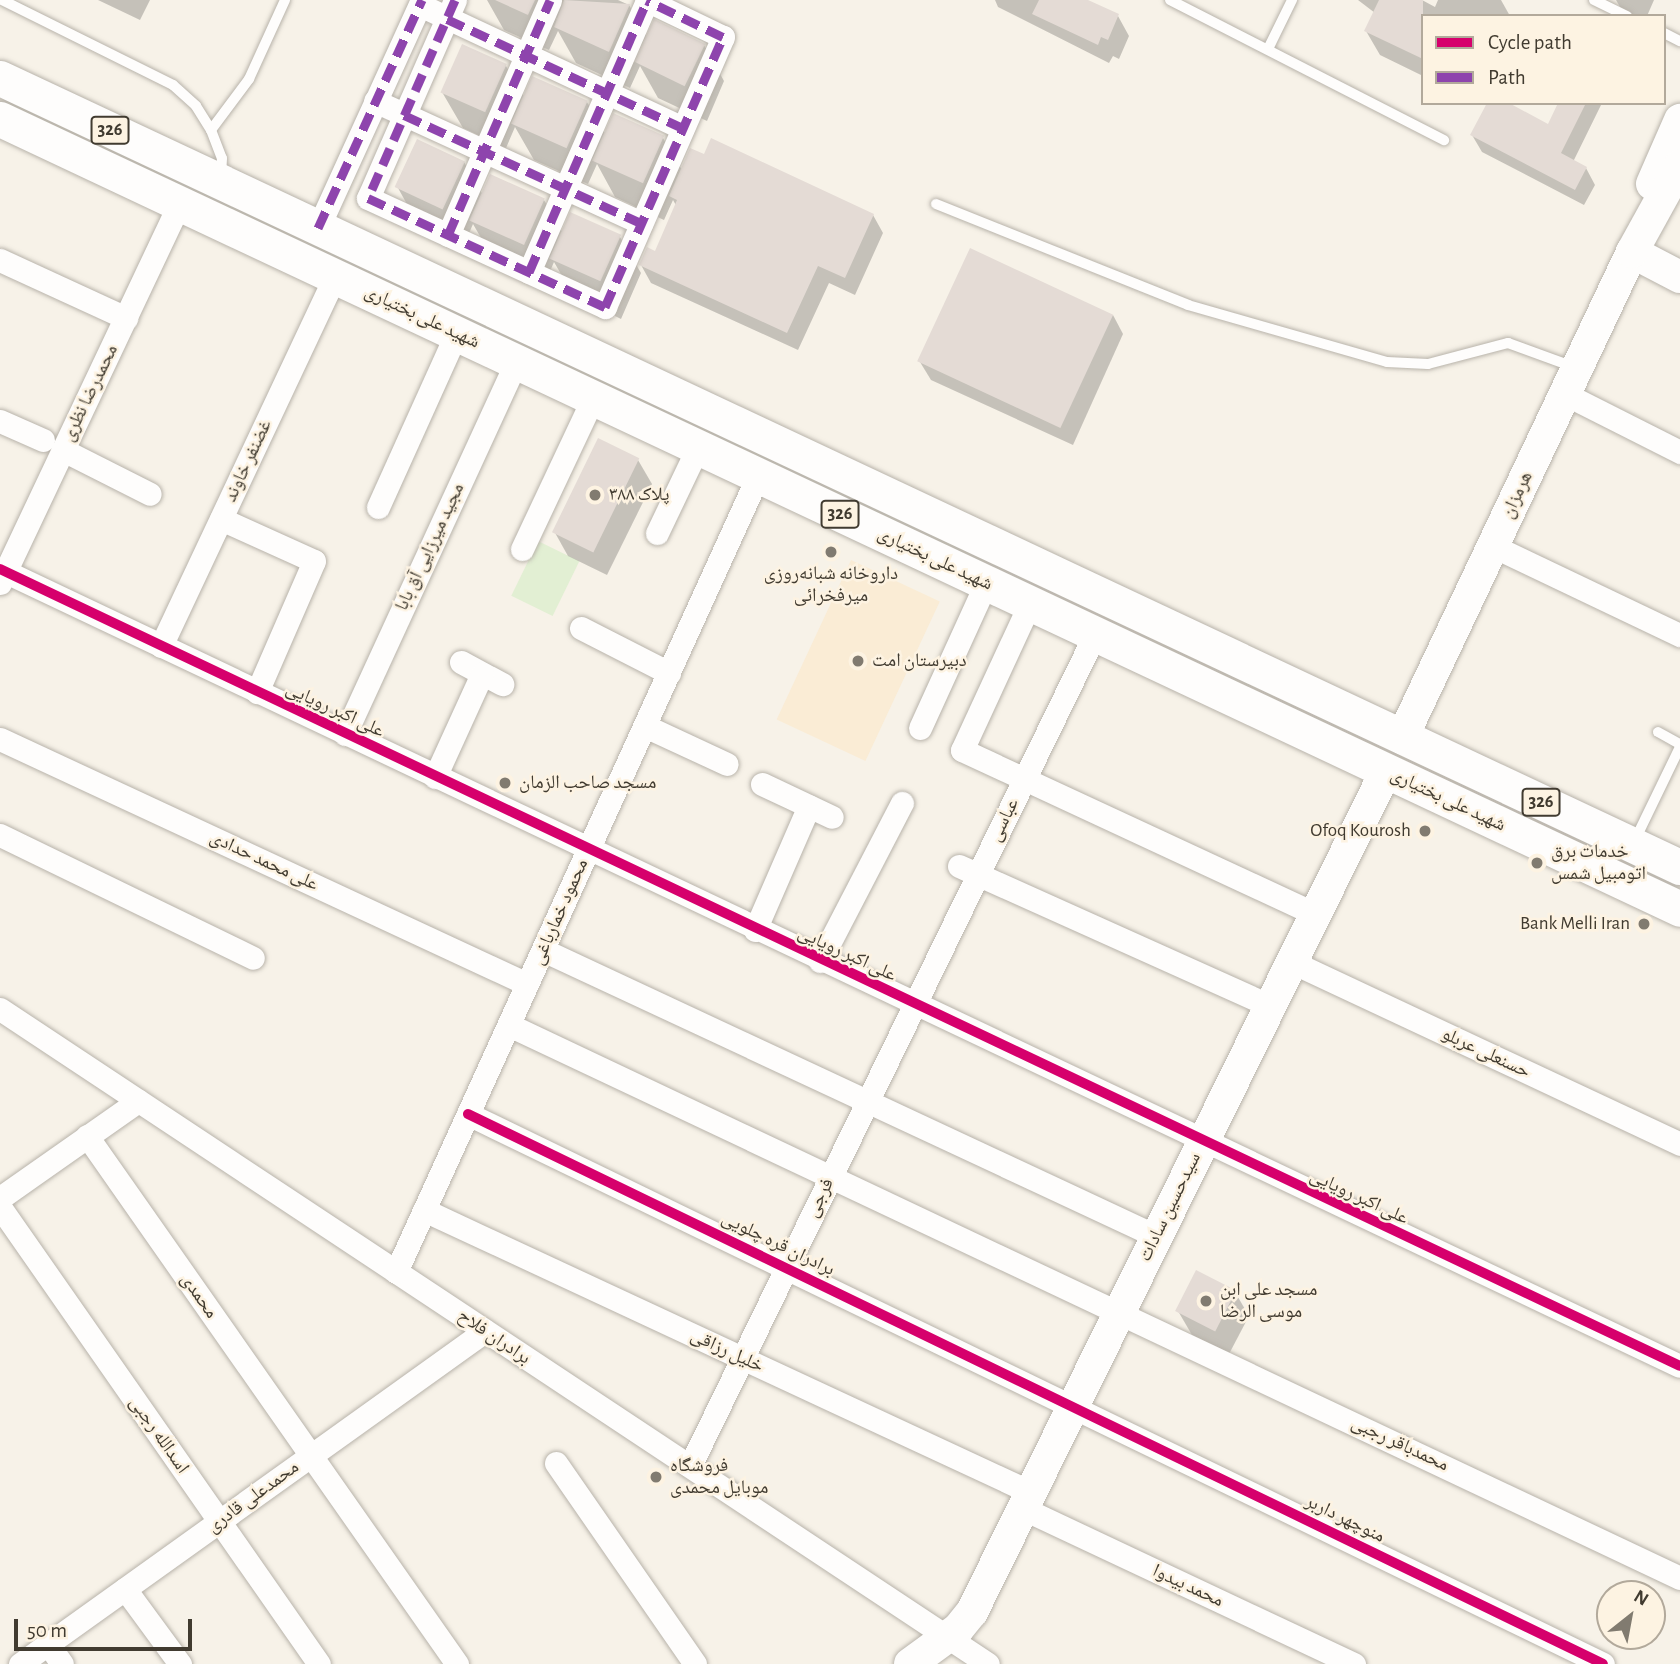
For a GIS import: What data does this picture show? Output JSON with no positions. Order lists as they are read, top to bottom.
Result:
{
  "streets": {
    "main road": [
      "326",
      "شهید علی بختیاری",
      "هرمزان",
      "سیدحسین سادات"
    ],
    "street": [
      "محمدرضا نظری",
      "غضنفر خاوند",
      "مجید میرزایی آق بابا",
      "علی اکبر رویایی",
      "عباسی",
      "علی محمد حدادی",
      "محمود خمارباغی",
      "حسنعلی عربلو",
      "فرجی",
      "برادران قره چلویی",
      "محمدی",
      "برادران فلاح",
      "خلیل رزاقی",
      "اسدالله رجبی",
      "محمدباقر رجبی",
      "محمدعلی قادری",
      "منوچهر داربر",
      "محمد بیدوا"
    ]
  },
  "crossings": [
    ["326", "شهید علی بختیاری"],
    ["شهید علی بختیاری", "محمدرضا نظری"],
    ["شهید علی بختیاری", "غضنفر خاوند"],
    ["شهید علی بختیاری", "هرمزان"],
    ["شهید علی بختیاری", "مجید میرزایی آق بابا"],
    ["شهید علی بختیاری", "عباسی"],
    ["شهید علی بختیاری", "محمود خمارباغی"],
    ["شهید علی بختیاری", "سیدحسین سادات"],
    ["محمدرضا نظری", "علی اکبر رویایی"],
    ["غضنفر خاوند", "علی اکبر رویایی"],
    ["مجید میرزایی آق بابا", "علی اکبر رویایی"],
    ["علی اکبر رویایی", "عباسی"],
    ["علی اکبر رویایی", "محمود خمارباغی"],
    ["علی اکبر رویایی", "فرجی"],
    ["علی اکبر رویایی", "سیدحسین سادات"],
    ["عباسی", "فرجی"],
    ["علی محمد حدادی", "محمود خمارباغی"],
    ["محمود خمارباغی", "برادران قره چلویی"],
    ["محمود خمارباغی", "برادران فلاح"],
    ["محمود خمارباغی", "خلیل رزاقی"],
    ["محمود خمارباغی", "محمدباقر رجبی"],
    ["حسنعلی عربلو", "سیدحسین سادات"],
    ["فرجی", "برادران قره چلویی"],
    ["فرجی", "برادران فلاح"],
    ["فرجی", "خلیل رزاقی"],
    ["فرجی", "محمدباقر رجبی"],
    ["سیدحسین سادات", "برادران قره چلویی"],
    ["سیدحسین سادات", "برادران فلاح"],
    ["سیدحسین سادات", "خلیل رزاقی"],
    ["سیدحسین سادات", "محمدباقر رجبی"],
    ["سیدحسین سادات", "منوچهر داربر"],
    ["سیدحسین سادات", "محمد بیدوا"],
    ["برادران قره چلویی", "منوچهر داربر"],
    ["محمدی", "محمدعلی قادری"],
    ["برادران فلاح", "محمدعلی قادری"],
    ["خلیل رزاقی", "محمد بیدوا"],
    ["اسدالله رجبی", "محمدعلی قادری"]
  ],
  "places": [
    "پلاک ۳۸۸",
    "داروخانه شبانه‌روزی میرفخرائی",
    "دبیرستان امت",
    "مسجد صاحب الزمان",
    "Ofoq Kourosh",
    "خدمات برق اتومبیل شمس",
    "Bank Melli Iran",
    "مسجد علی ابن موسی الرضا",
    "فروشگاه موبایل محمدی"
  ],
  "legend": ["Cycle path", "Path"],
  "scale_bar": "50 m",
  "north": "top right"
}
